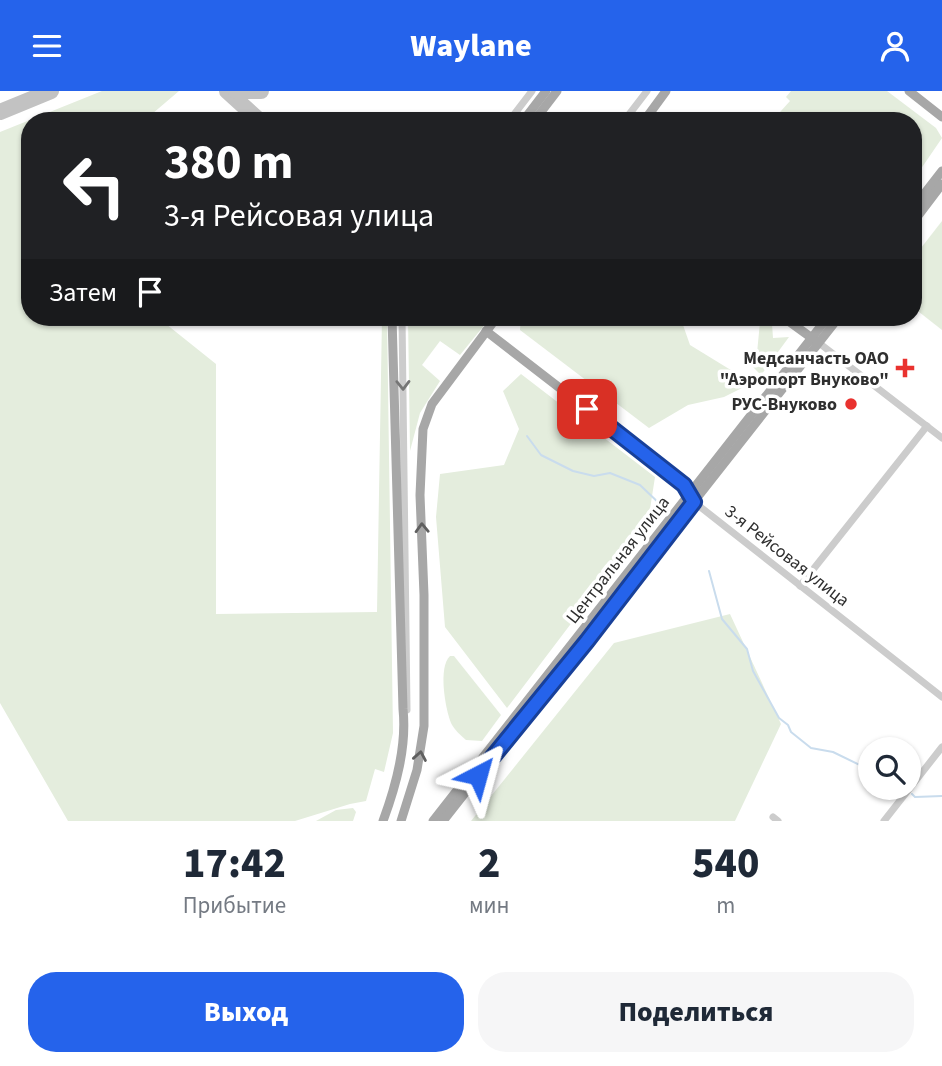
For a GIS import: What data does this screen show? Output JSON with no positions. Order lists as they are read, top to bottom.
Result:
{
  "streets": {
    "main road": ["3-я Рейсовая улица", "Центральная улица"]
  },
  "crossings": [
    ["3-я Рейсовая улица", "Центральная улица"]
  ],
  "places": {
    "health": ["Медсанчасть ОАО \"Аэропорт Внуково\""],
    "other": ["РУС-Внуково"]
  },
  "page": {
    "header": "Waylane",
    "turn": ["380 m", "3-я Рейсовая улица"],
    "then": "Затем",
    "eta": [
      "17:42",
      "Прибытие",
      "2",
      "мин",
      "540",
      "m"
    ],
    "buttons": ["Выход", "Поделиться"]
  }
}
